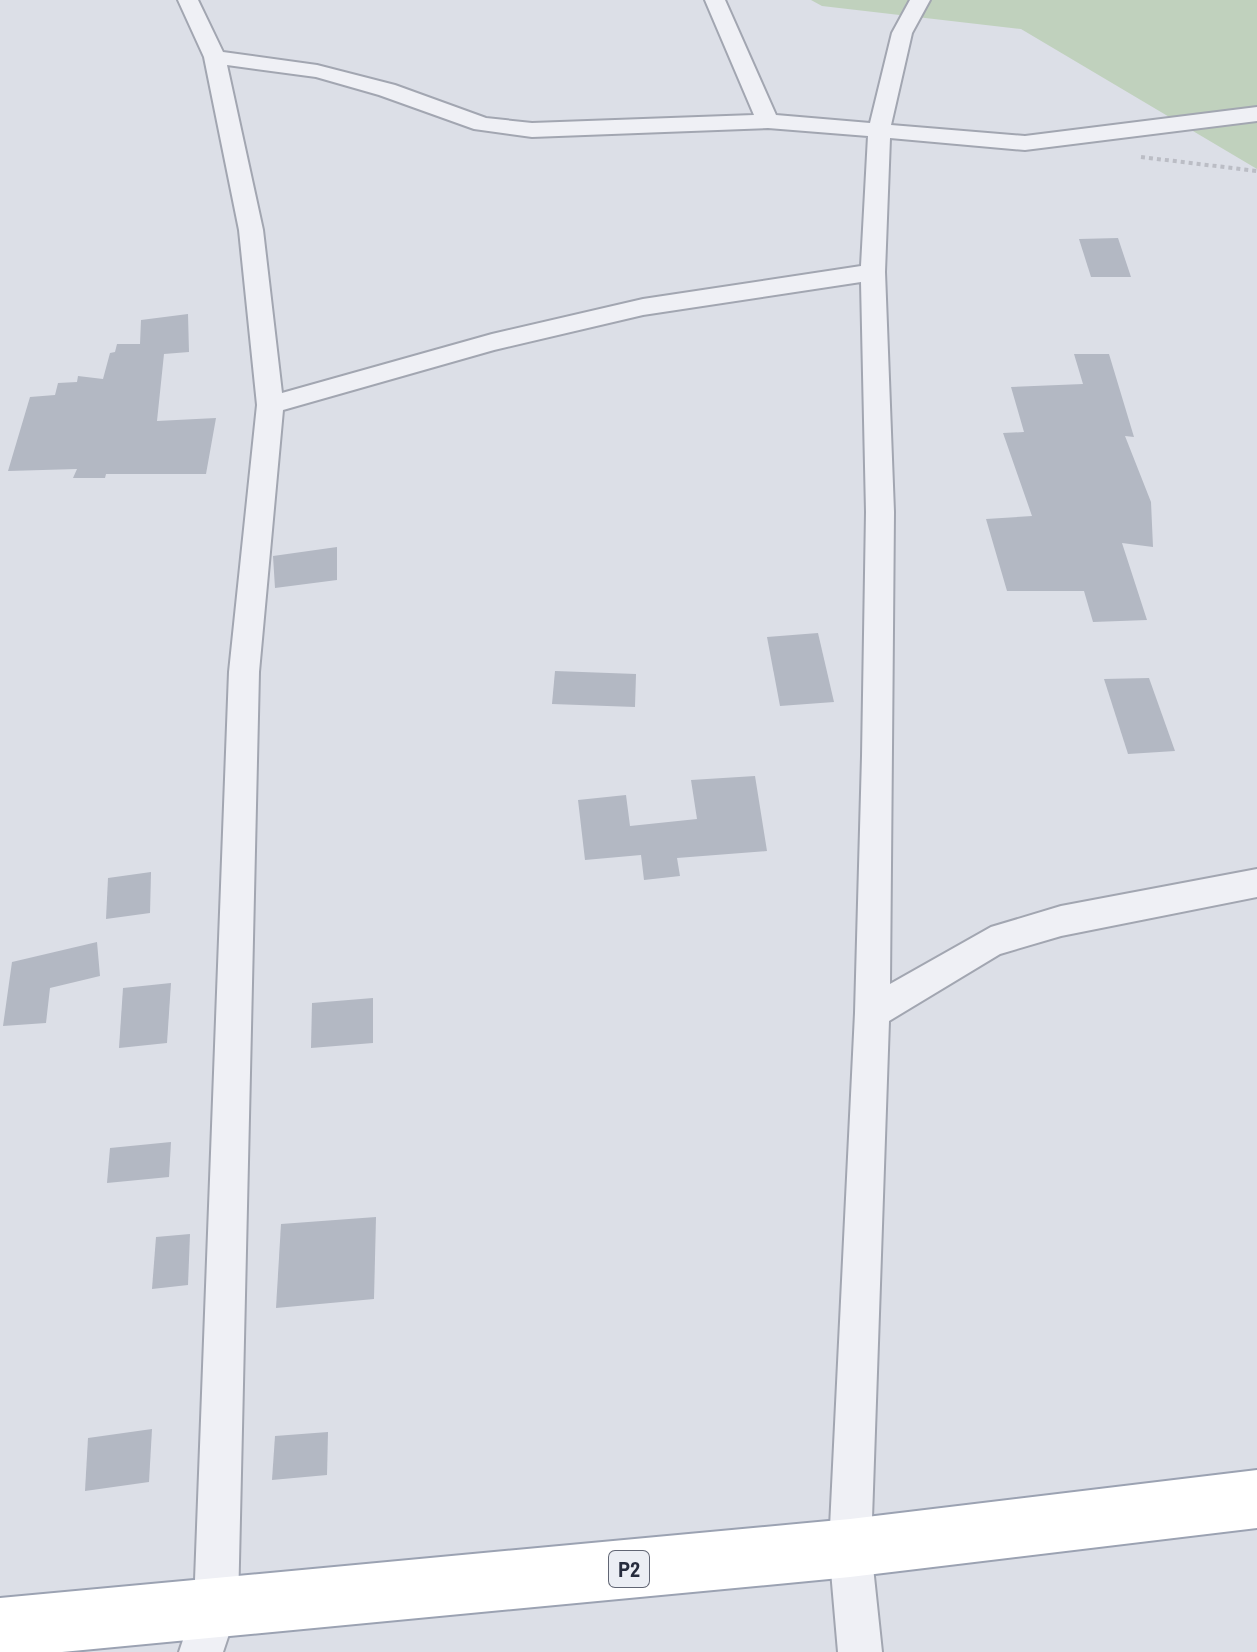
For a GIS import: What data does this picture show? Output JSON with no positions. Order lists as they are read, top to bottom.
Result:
{
  "streets": {
    "main road": ["P2"]
  }
}
